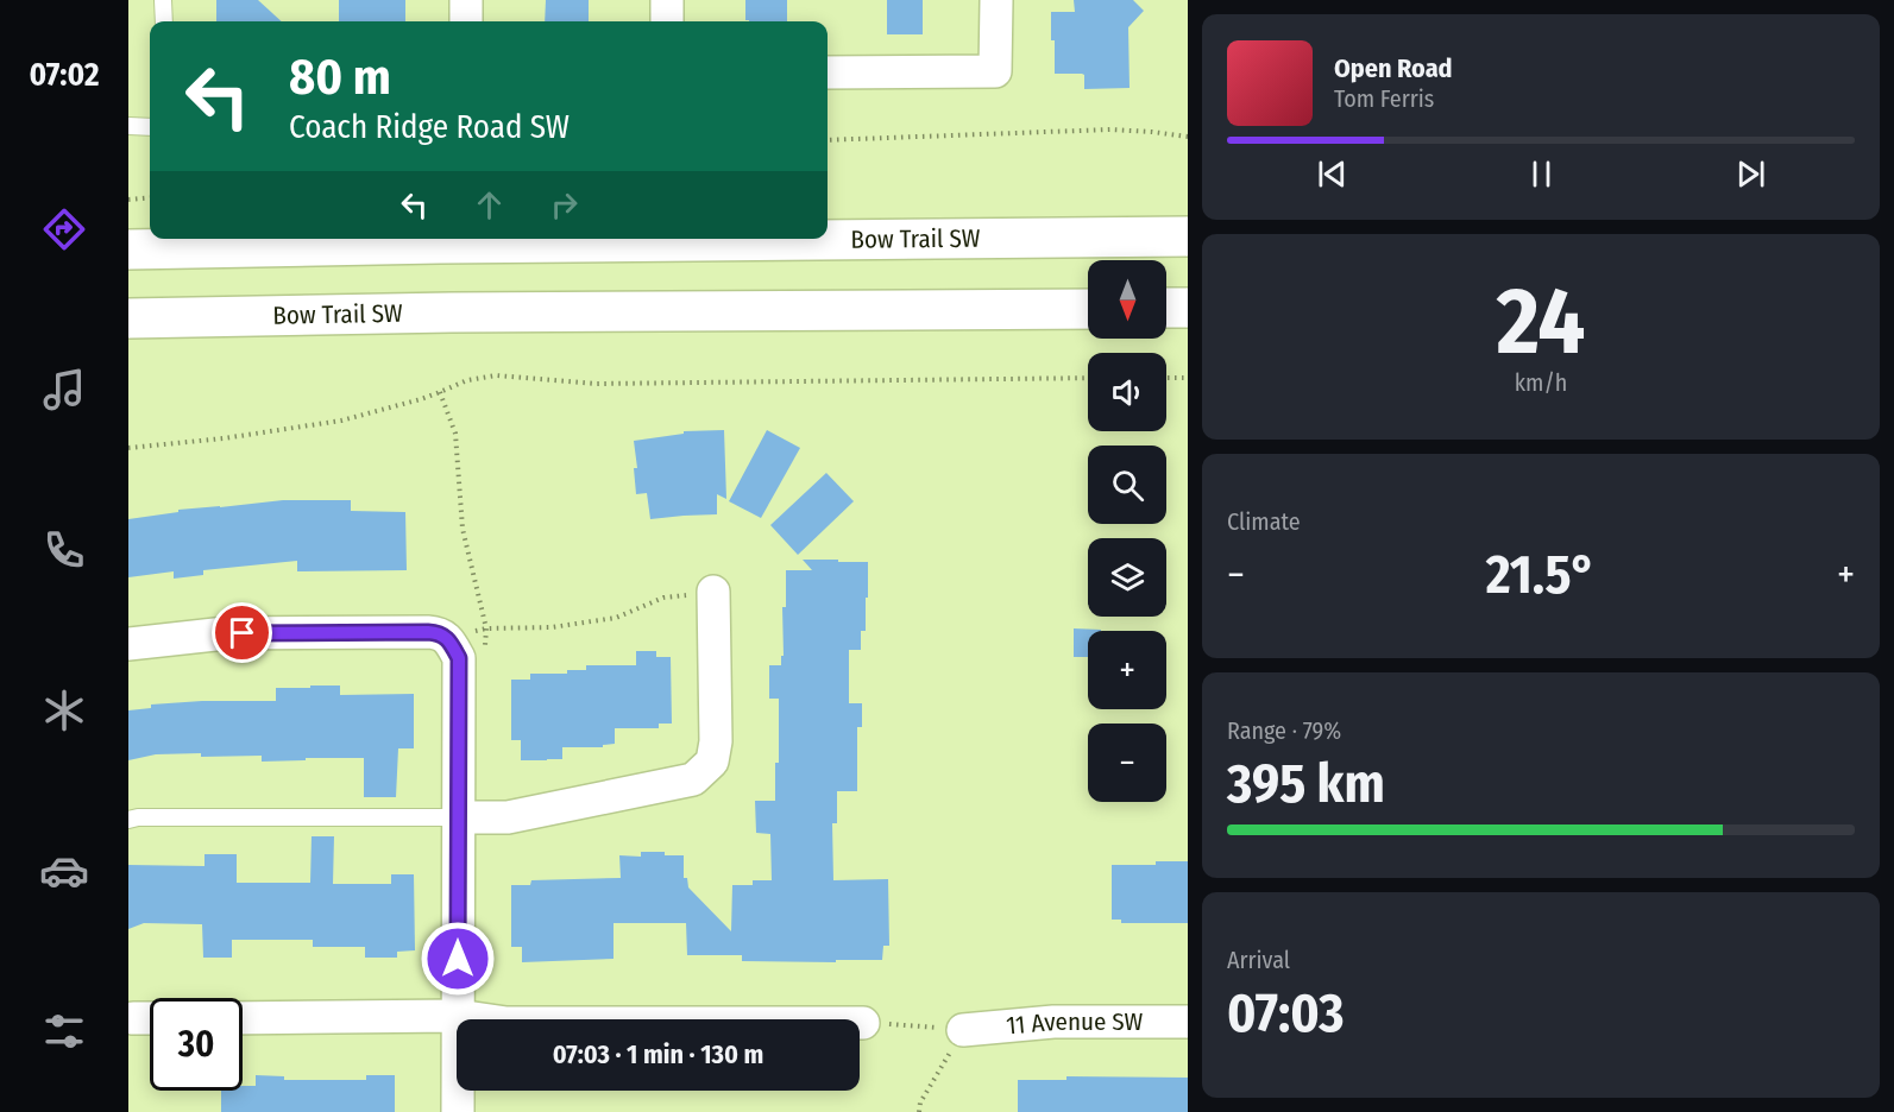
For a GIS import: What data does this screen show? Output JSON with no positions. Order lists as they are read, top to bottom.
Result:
{
  "streets": {
    "main road": ["Bow Trail SW"],
    "street": ["11 Avenue SW"]
  },
  "north": "bottom",
  "page": {
    "tabs": "07:02",
    "turn": ["80 m", "Coach Ridge Road SW"],
    "song": ["Open Road", "Tom Ferris"],
    "tile": [
      ["24", "km/h"],
      "Climate",
      ["Range · 79%", "395 km"],
      ["Arrival", "07:03"]
    ],
    "map_buttons": ["+", "−"],
    "heat": ["−", "21.5°", "+"],
    "limit": "30",
    "trip": "07:03 · 1 min · 130 m"
  }
}
